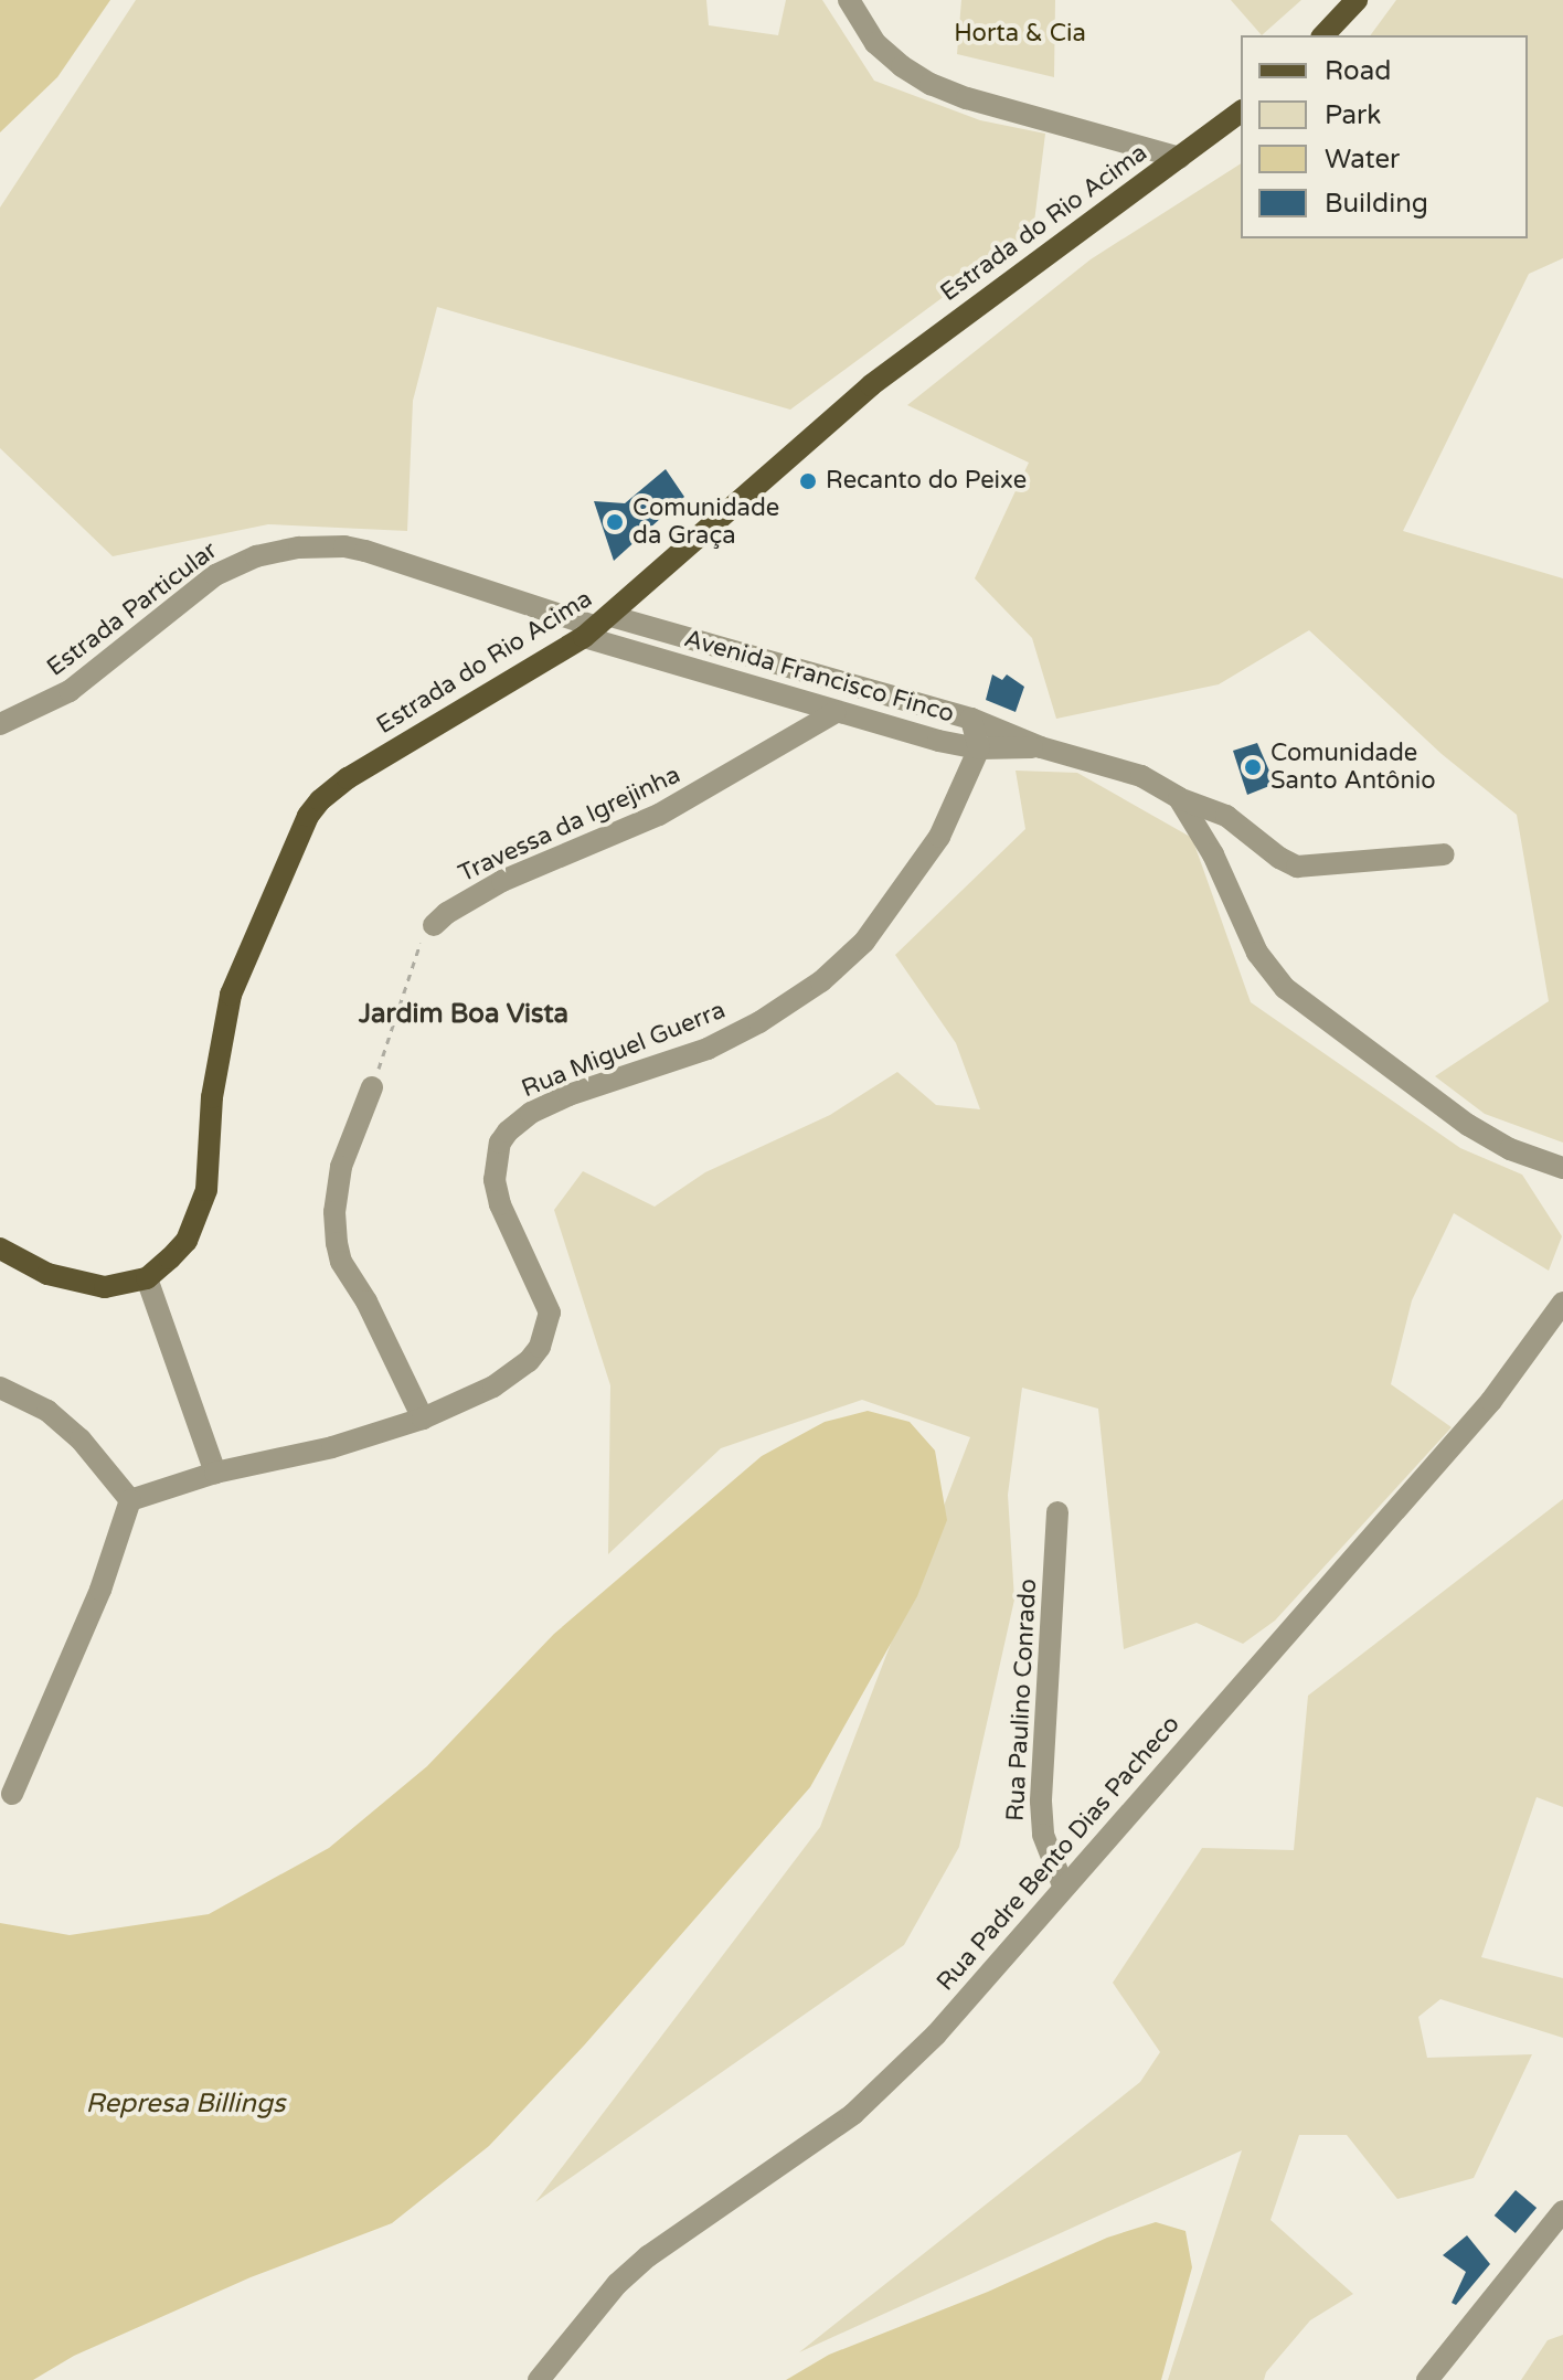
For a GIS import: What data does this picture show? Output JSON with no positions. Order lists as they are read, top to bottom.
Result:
{
  "streets": {
    "main road": ["Estrada do Rio Acima"],
    "street": [
      "Estrada Particular",
      "Avenida Francisco Finco",
      "Travessa da Igrejinha",
      "Rua Miguel Guerra",
      "Rua Paulino Conrado",
      "Rua Padre Bento Dias Pacheco"
    ]
  },
  "crossings": [
    ["Estrada do Rio Acima", "Avenida Francisco Finco"],
    ["Estrada Particular", "Avenida Francisco Finco"],
    ["Avenida Francisco Finco", "Travessa da Igrejinha"],
    ["Avenida Francisco Finco", "Rua Miguel Guerra"],
    ["Rua Paulino Conrado", "Rua Padre Bento Dias Pacheco"]
  ],
  "districts": ["Jardim Boa Vista"],
  "water": ["Represa Billings"],
  "parks": ["Horta & Cia"],
  "places": ["Recanto do Peixe", "Comunidade da Graça", "Comunidade Santo Antônio"],
  "legend": [
    "Road",
    "Park",
    "Water",
    "Building"
  ]
}
